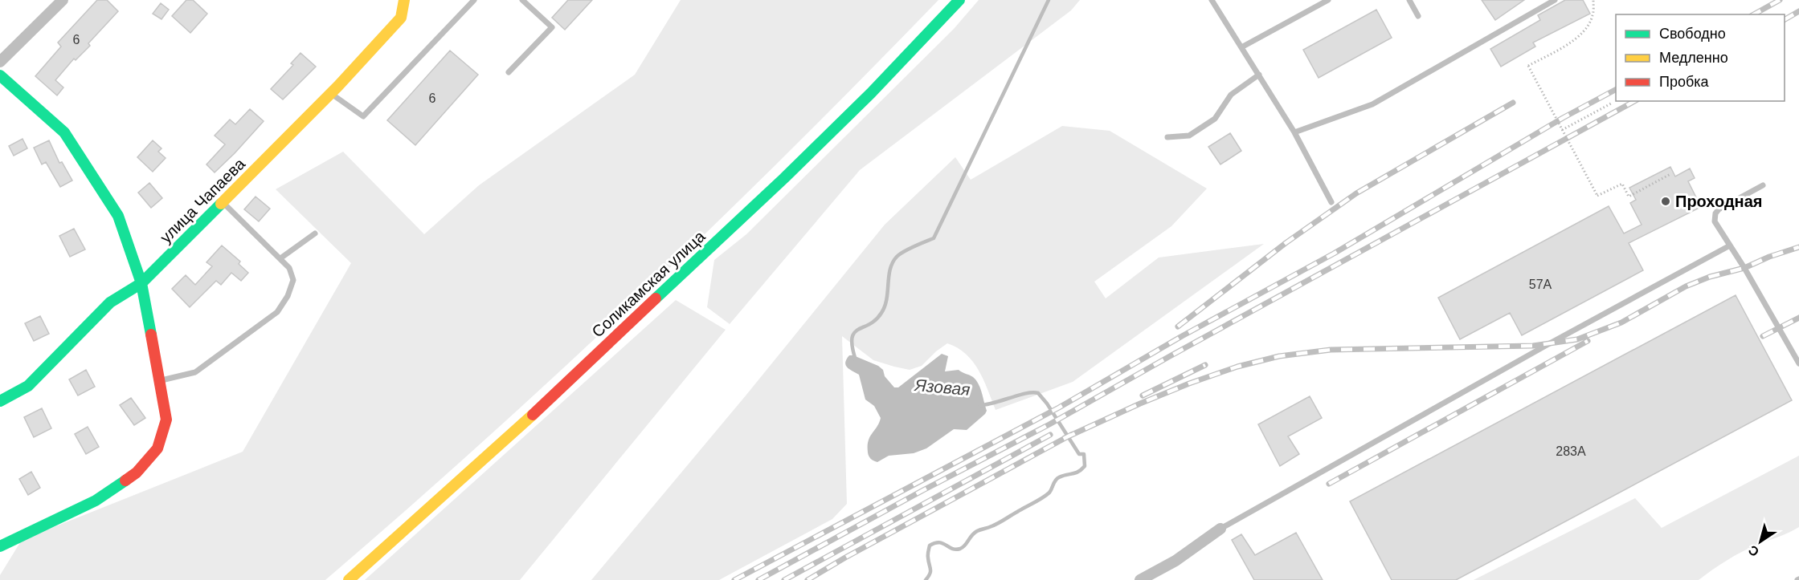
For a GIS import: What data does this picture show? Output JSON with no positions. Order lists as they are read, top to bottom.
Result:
{
  "streets": {
    "street": ["улица Чапаева", "Соликамская улица"]
  },
  "water": ["Язовая"],
  "places": ["Проходная"],
  "house_numbers": [
    "6",
    "6",
    "57А",
    "283А"
  ],
  "legend": ["Свободно", "Медленно", "Пробка"],
  "north": "bottom left"
}
